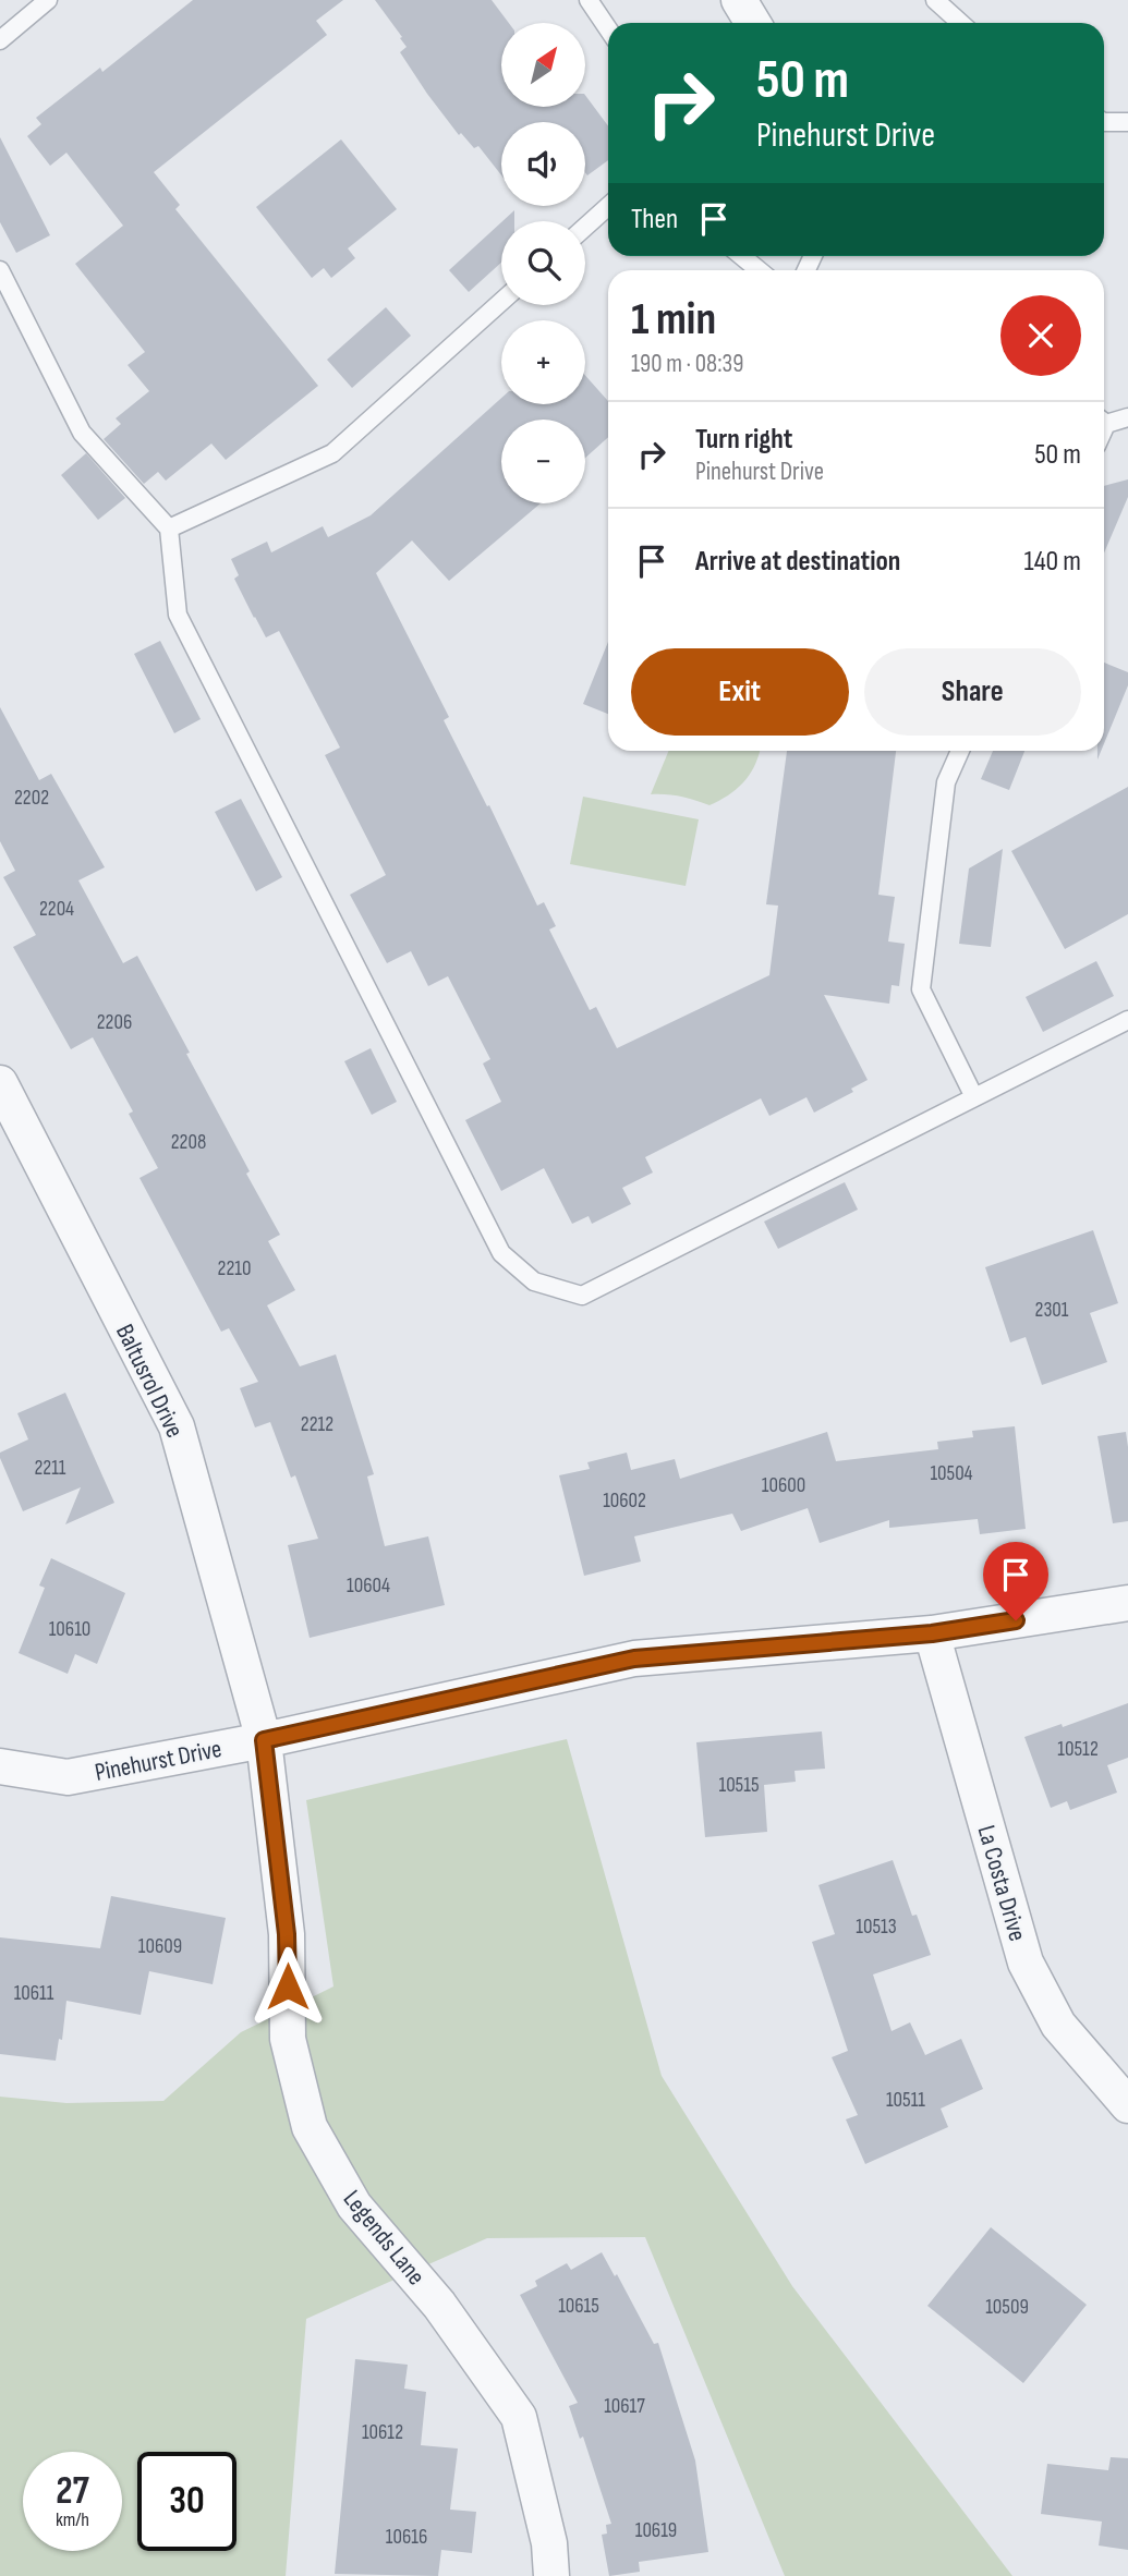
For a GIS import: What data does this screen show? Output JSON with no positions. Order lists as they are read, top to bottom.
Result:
{
  "streets": {
    "street": [
      "Baltusrol Drive",
      "Pinehurst Drive",
      "La Costa Drive",
      "Legends Lane"
    ]
  },
  "crossings": [
    ["Baltusrol Drive", "Pinehurst Drive"],
    ["Baltusrol Drive", "Legends Lane"],
    ["Pinehurst Drive", "La Costa Drive"],
    ["Pinehurst Drive", "Legends Lane"]
  ],
  "house_numbers": [
    "2202",
    "2204",
    "2206",
    "2208",
    "2210",
    "2301",
    "2212",
    "2211",
    "10504",
    "10600",
    "10602",
    "10604",
    "10610",
    "10512",
    "10515",
    "10513",
    "10609",
    "10611",
    "10511",
    "10615",
    "10509",
    "10617",
    "10612",
    "10619",
    "10616"
  ],
  "north": "top right",
  "page": {
    "map_buttons": ["+", "−"],
    "turn": ["50 m", "Pinehurst Drive"],
    "then": "Then",
    "heading": ["1 min", "190 m · 08:39"],
    "list": [
      {
        "name": "Turn right",
        "note": "Pinehurst Drive",
        "value": "50 m"
      },
      {
        "name": "Arrive at destination",
        "value": "140 m"
      }
    ],
    "buttons": ["Exit", "Share"],
    "speed": "27 km/h",
    "limit": "30"
  }
}
